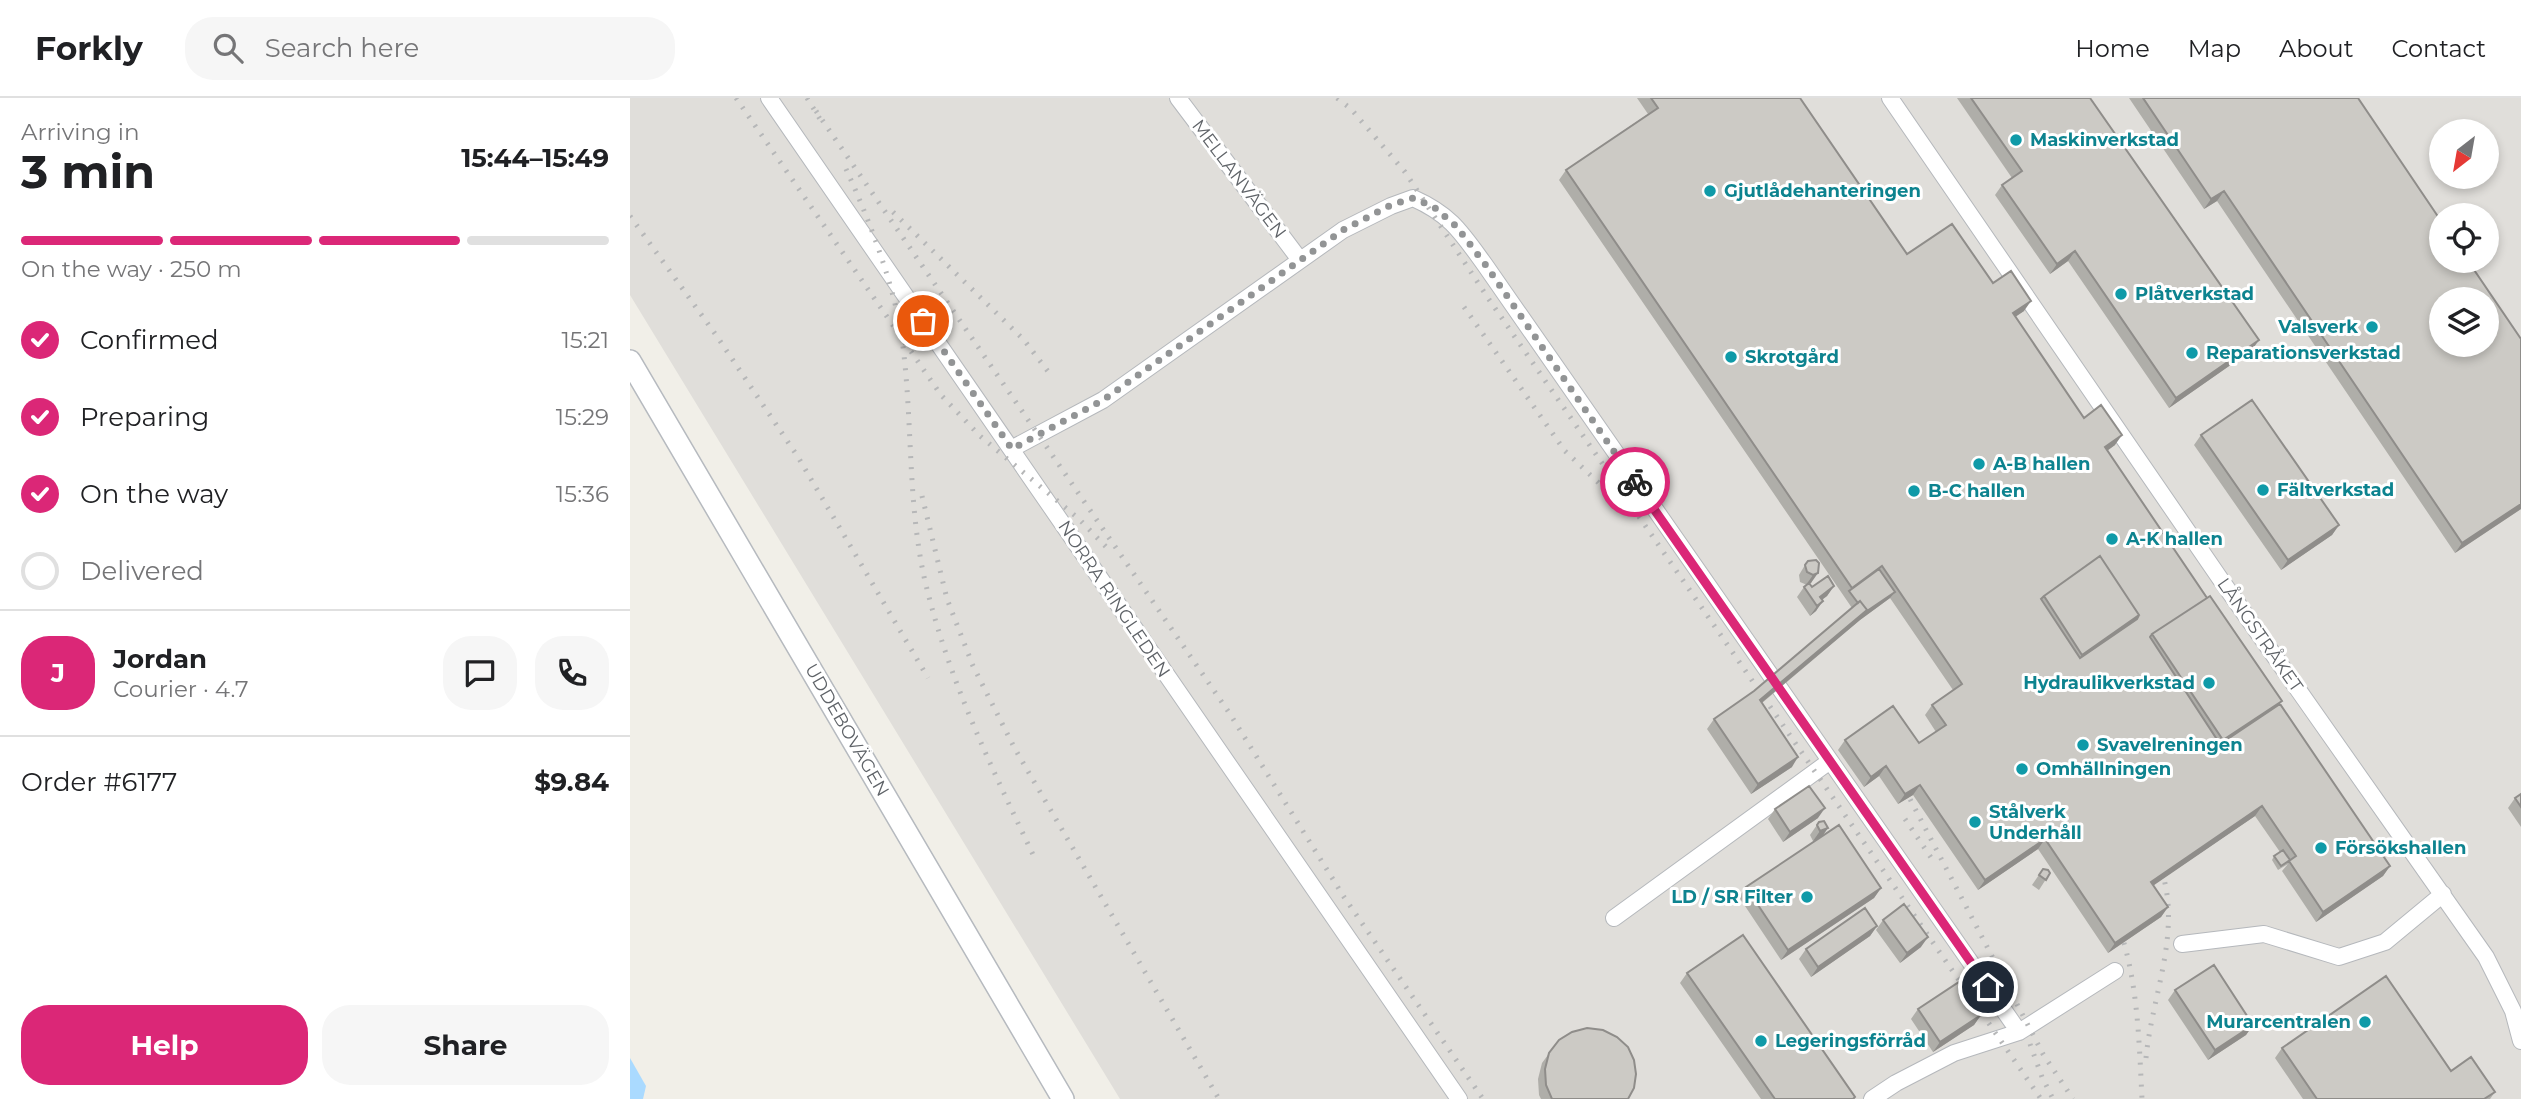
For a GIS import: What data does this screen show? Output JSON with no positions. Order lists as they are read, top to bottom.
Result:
{
  "streets": {
    "street": [
      "MELLANVÄGEN",
      "NORRA RINGLEDEN",
      "LÅNGSTRÅKET",
      "UDDEBOVÄGEN"
    ]
  },
  "places": [
    "Maskinverkstad",
    "Gjutlådehanteringen",
    "Plåtverkstad",
    "Valsverk",
    "Reparationsverkstad",
    "Skrotgård",
    "A-B hallen",
    "Fältverkstad",
    "B-C hallen",
    "A-K hallen",
    "Hydraulikverkstad",
    "Svavelreningen",
    "Omhällningen",
    "Stålverk Underhåll",
    "Försökshallen",
    "LD / SR Filter",
    "Murarcentralen",
    "Legeringsförråd"
  ],
  "north": "bottom left",
  "page": {
    "header": "Forkly",
    "search": "Search here",
    "nav": [
      "Home",
      "Map",
      "About",
      "Contact"
    ],
    "heading": ["3 min", "Arriving in", "15:44–15:49"],
    "panel": [
      "Jordan",
      "Courier · 4.7",
      "Order #6177",
      "$9.84"
    ],
    "bar": "On the way · 250 m",
    "list": [
      ["Confirmed", "15:21"],
      ["Preparing", "15:29"],
      ["On the way", "15:36"],
      "Delivered"
    ],
    "round": "J",
    "buttons": ["Help", "Share"]
  }
}
